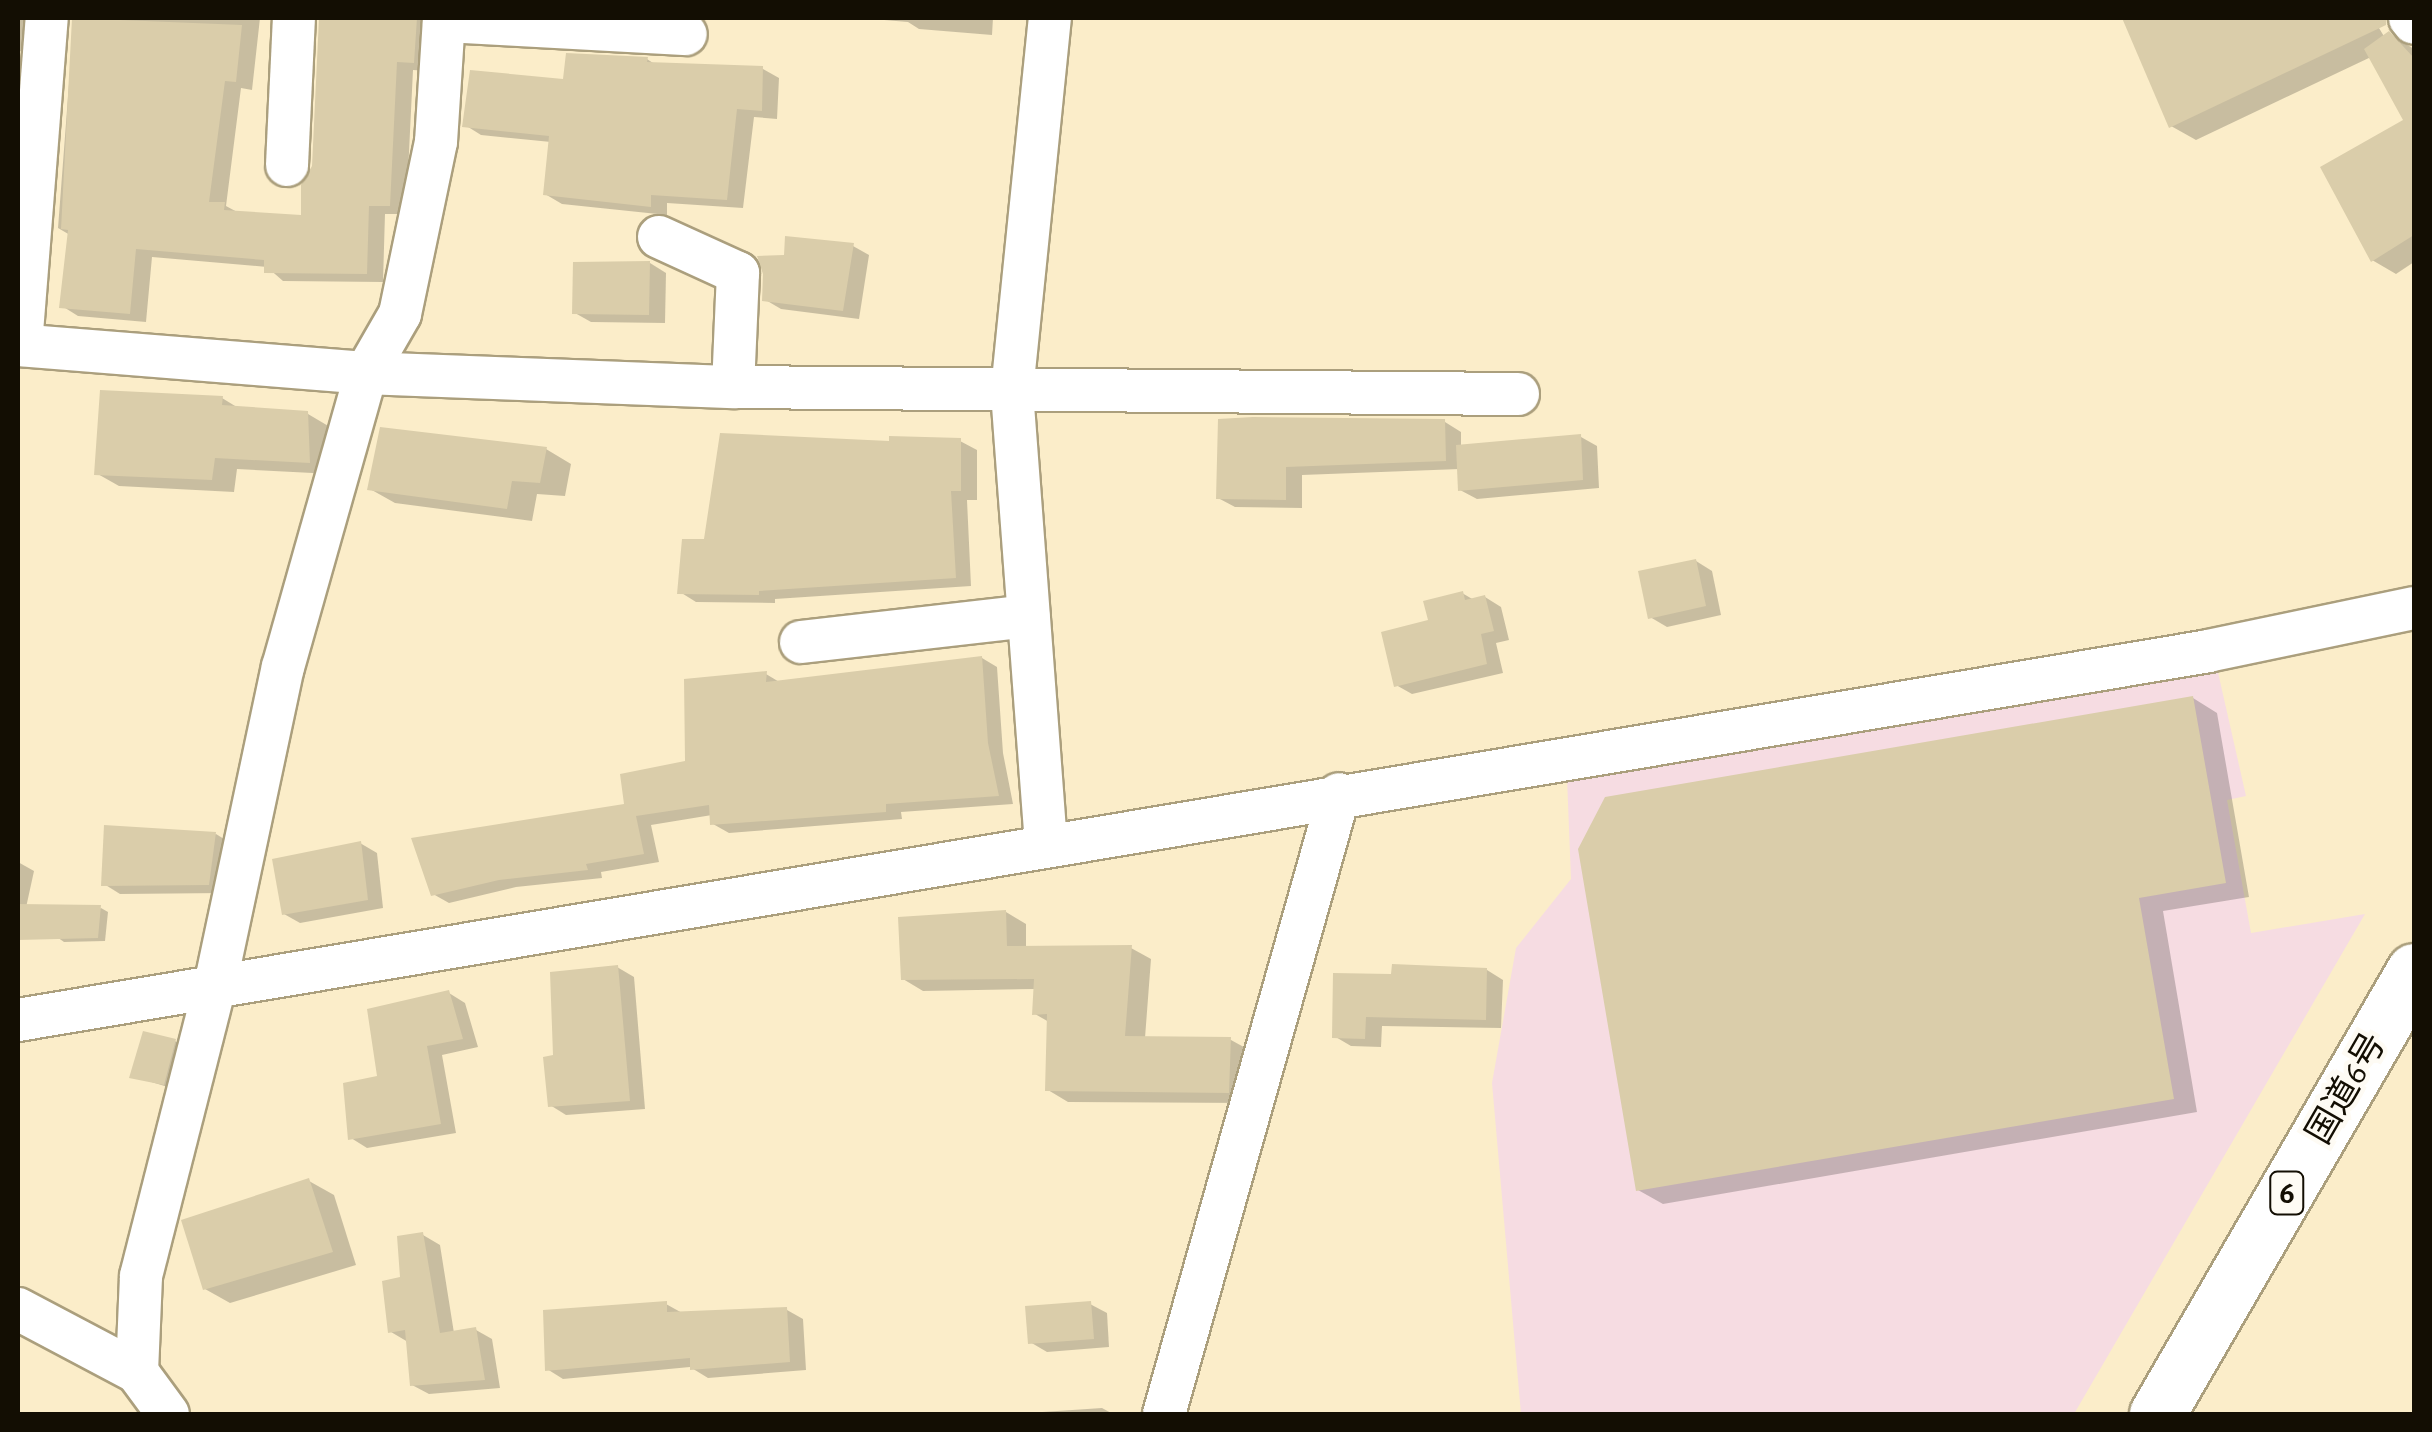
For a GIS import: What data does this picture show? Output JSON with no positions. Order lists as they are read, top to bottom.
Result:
{
  "streets": {
    "highway": ["国道6号", "6"]
  }
}
